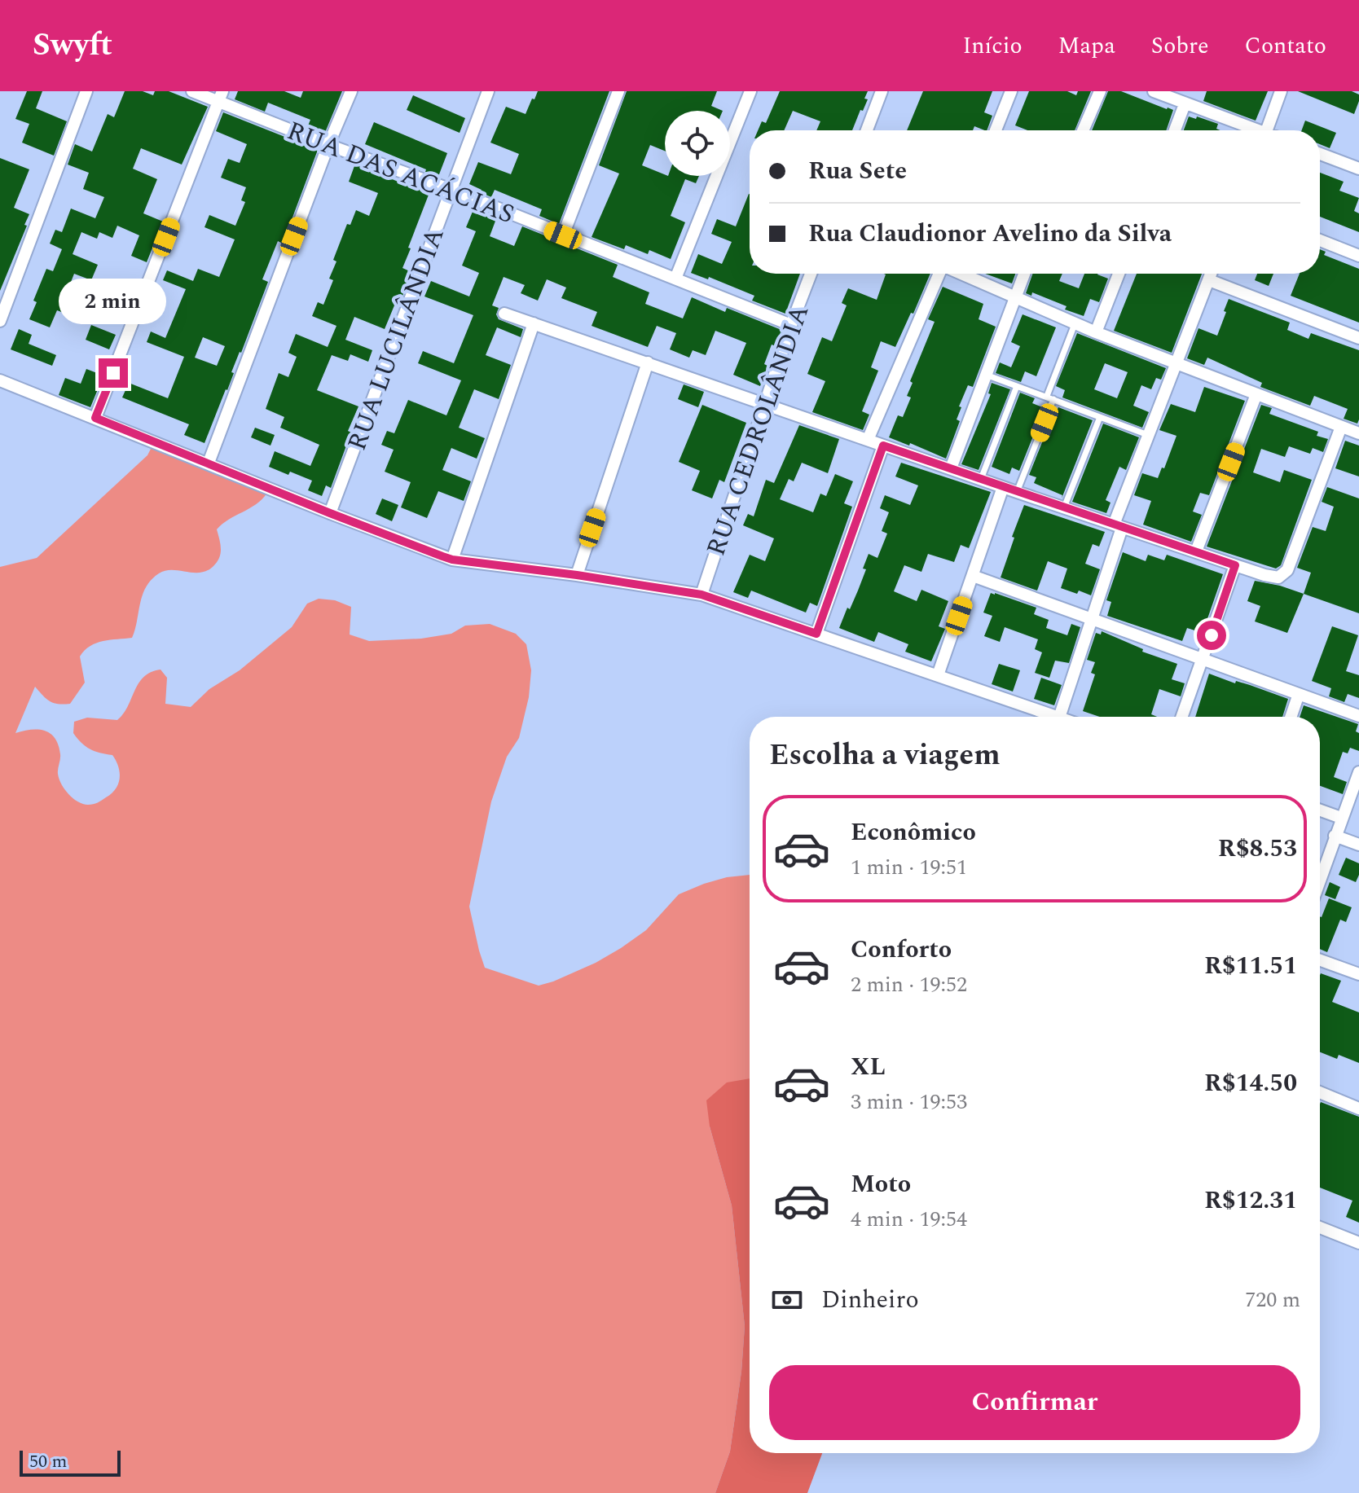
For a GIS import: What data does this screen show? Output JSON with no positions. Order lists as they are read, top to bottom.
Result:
{
  "streets": {
    "street": ["RUA DAS ACÁCIAS", "RUA LUCILÂNDIA", "RUA CEDROLÂNDIA"]
  },
  "crossings": [
    ["RUA DAS ACÁCIAS", "RUA LUCILÂNDIA"],
    ["RUA DAS ACÁCIAS", "RUA CEDROLÂNDIA"]
  ],
  "scale_bar": "50 m",
  "page": {
    "header": "Swyft",
    "nav": [
      "Início",
      "Mapa",
      "Sobre",
      "Contato"
    ],
    "banner": ["Rua Sete", "Rua Claudionor Avelino da Silva"],
    "bubble": "2 min",
    "heading": "Escolha a viagem",
    "list": [
      {
        "name": "Econômico",
        "note": "1 min · 19:51",
        "value": "R$8.53"
      },
      {
        "name": "Conforto",
        "note": "2 min · 19:52",
        "value": "R$11.51"
      },
      {
        "name": "XL",
        "note": "3 min · 19:53",
        "value": "R$14.50"
      },
      {
        "name": "Moto",
        "note": "4 min · 19:54",
        "value": "R$12.31"
      }
    ],
    "pay": ["Dinheiro", "720 m"],
    "buttons": "Confirmar",
    "scale": "50 m"
  }
}
